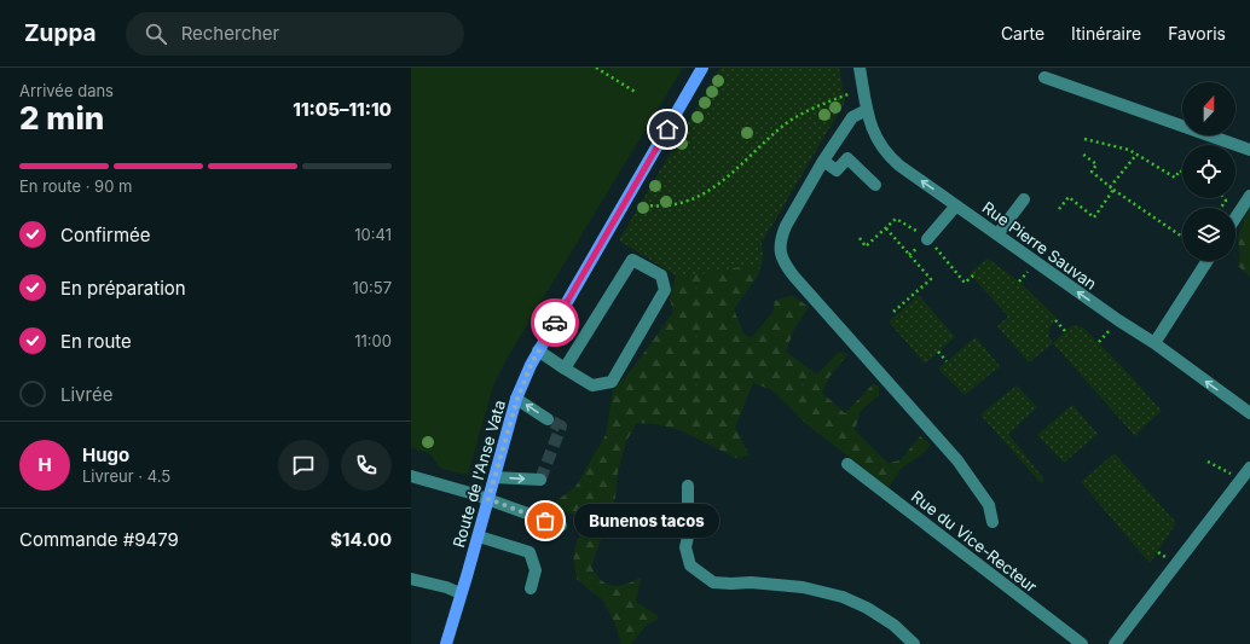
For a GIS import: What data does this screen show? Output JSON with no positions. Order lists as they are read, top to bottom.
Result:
{
  "streets": {
    "main road": ["Route de l'Anse Vata"],
    "street": ["Rue Pierre Sauvan", "Rue du Vice-Recteur"]
  },
  "one_way": ["Rue Pierre Sauvan"],
  "places": ["Bunenos tacos"],
  "north": "top",
  "page": {
    "header": "Zuppa",
    "search": "Rechercher",
    "nav": ["Carte", "Itinéraire", "Favoris"],
    "heading": ["2 min", "Arrivée dans", "11:05–11:10"],
    "panel": [
      "Hugo",
      "Livreur · 4.5",
      "Commande #9479",
      "$14.00"
    ],
    "bar": "En route · 90 m",
    "list": [
      ["Confirmée", "10:41"],
      ["En préparation", "10:57"],
      ["En route", "11:00"],
      "Livrée"
    ],
    "round": "H",
    "bubble": "Bunenos tacos"
  }
}
